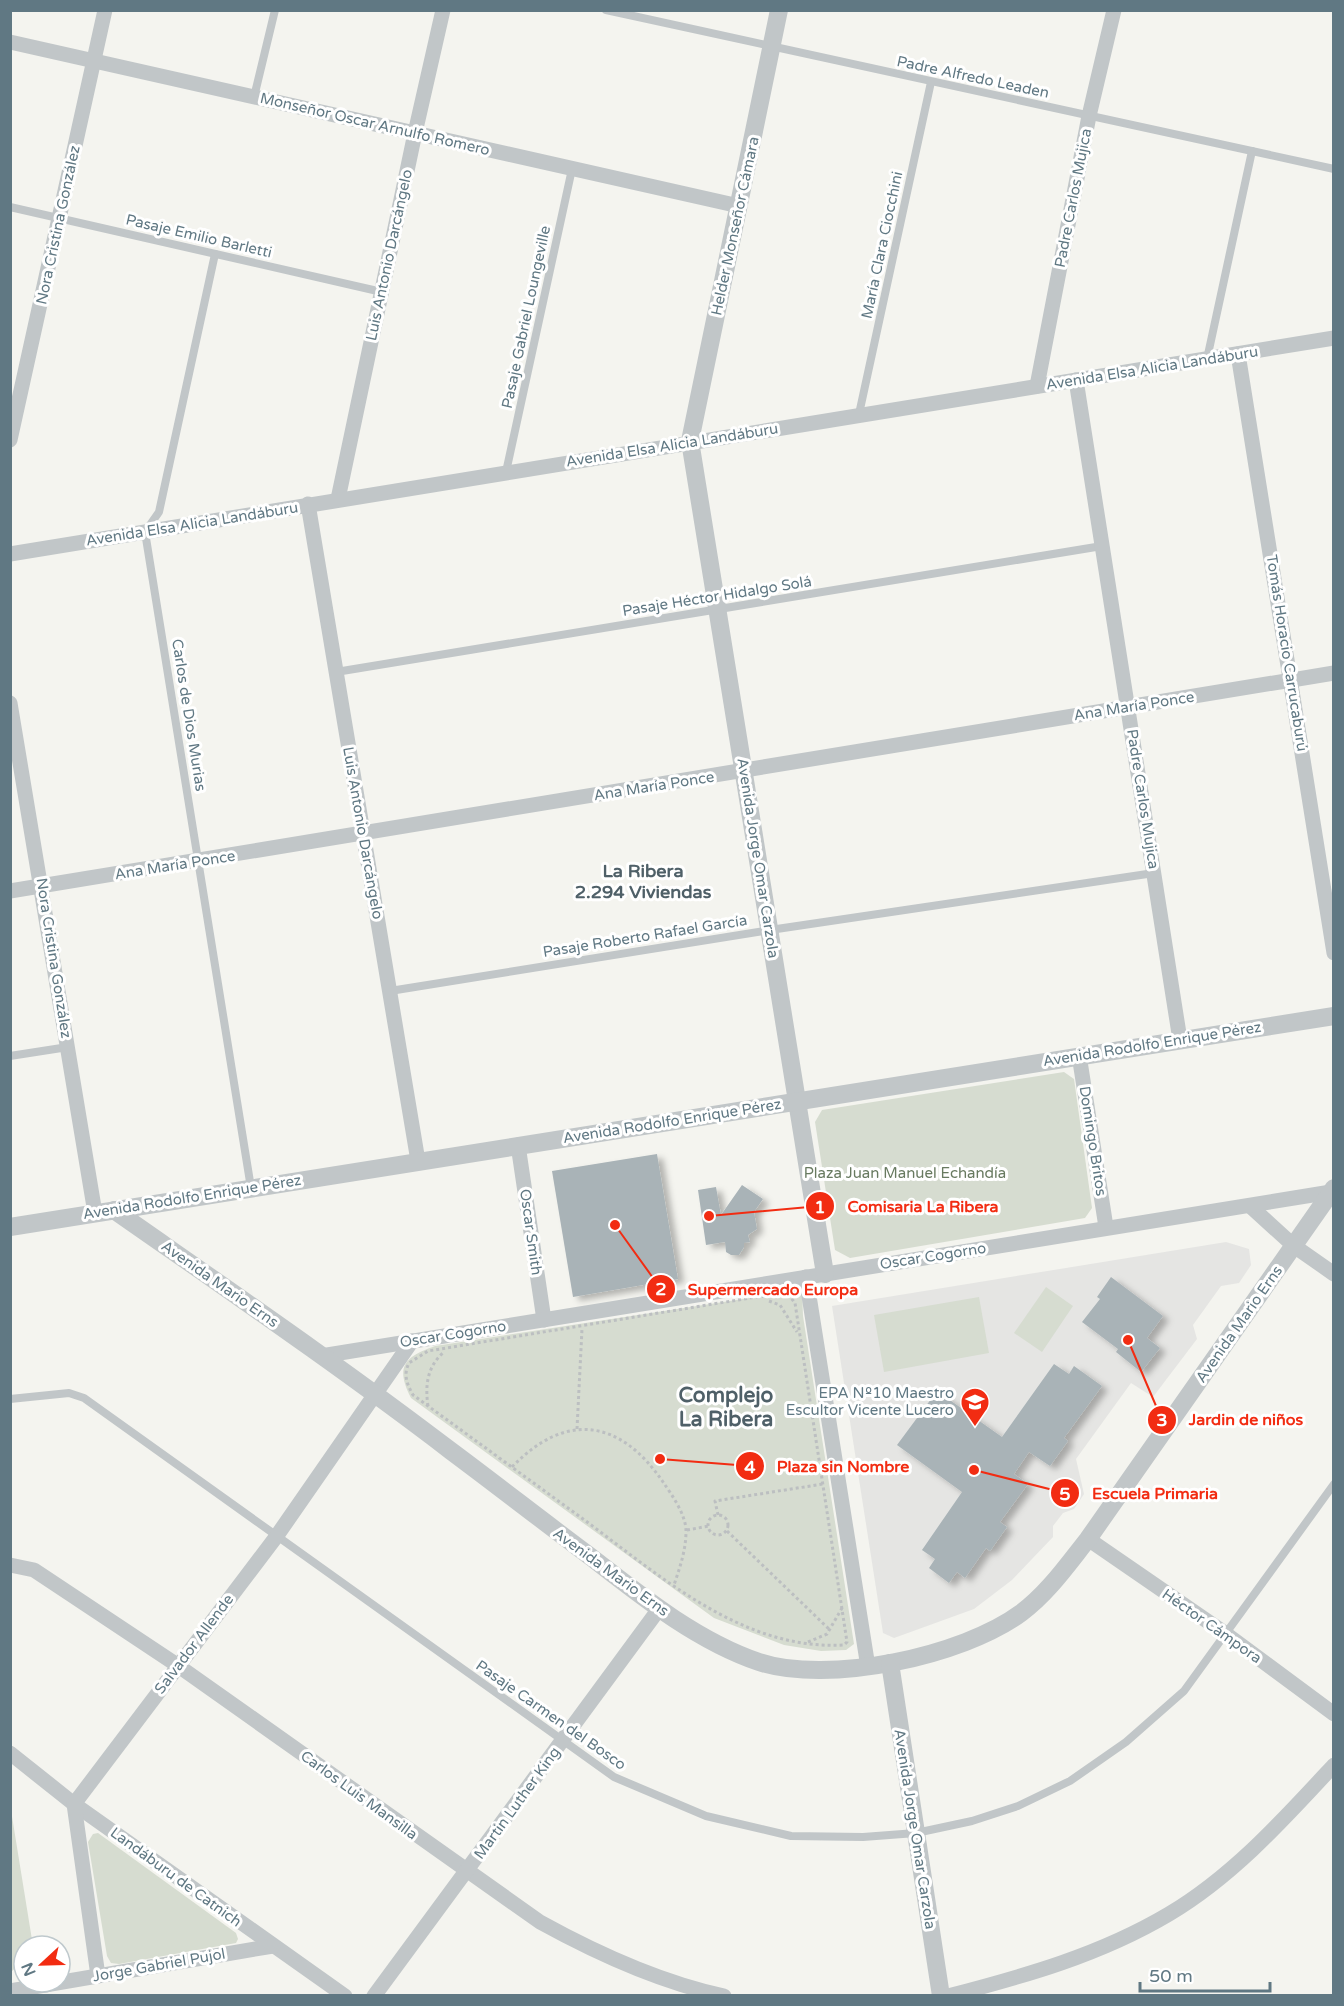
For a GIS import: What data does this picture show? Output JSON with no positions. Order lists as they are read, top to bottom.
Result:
{
  "streets": {
    "street": [
      "Monseñor Oscar Arnulfo Romero",
      "Padre Carlos Mujica",
      "Nora Cristina González",
      "Helder Monseñor Cámara",
      "Luis Antonio Darcángelo",
      "Avenida Elsa Alicia Landáburu",
      "Tomás Horacio Carrucaburú",
      "Ana María Ponce",
      "Avenida Jorge Omar Carzola",
      "Avenida Rodolfo Enrique Pérez",
      "Domingo Britos",
      "Oscar Smith",
      "Oscar Cogorno",
      "Avenida Mario Erns",
      "Héctor Cámpora",
      "Salvador Allende",
      "Carlos Luis Mansilla",
      "Martin Luther King",
      "Landáburu de Catnich",
      "Jorge Gabriel Pujol"
    ],
    "lane": [
      "Padre Alfredo Leaden",
      "Pasaje Emilio Barletti",
      "María Clara Ciocchini",
      "Pasaje Gabriel Loungeville",
      "Pasaje Héctor Hidalgo Solá",
      "Carlos de Dios Murias",
      "Pasaje Roberto Rafael García",
      "Pasaje Carmen del Bosco"
    ]
  },
  "crossings": [
    ["Padre Alfredo Leaden", "Padre Carlos Mujica"],
    ["Padre Alfredo Leaden", "Helder Monseñor Cámara"],
    ["Padre Alfredo Leaden", "María Clara Ciocchini"],
    ["Monseñor Oscar Arnulfo Romero", "Nora Cristina González"],
    ["Monseñor Oscar Arnulfo Romero", "Helder Monseñor Cámara"],
    ["Monseñor Oscar Arnulfo Romero", "Luis Antonio Darcángelo"],
    ["Monseñor Oscar Arnulfo Romero", "Pasaje Gabriel Loungeville"],
    ["Padre Carlos Mujica", "Avenida Elsa Alicia Landáburu"],
    ["Padre Carlos Mujica", "Pasaje Héctor Hidalgo Solá"],
    ["Padre Carlos Mujica", "Ana María Ponce"],
    ["Padre Carlos Mujica", "Pasaje Roberto Rafael García"],
    ["Padre Carlos Mujica", "Avenida Rodolfo Enrique Pérez"],
    ["Nora Cristina González", "Pasaje Emilio Barletti"],
    ["Nora Cristina González", "Ana María Ponce"],
    ["Nora Cristina González", "Avenida Rodolfo Enrique Pérez"],
    ["Helder Monseñor Cámara", "Avenida Elsa Alicia Landáburu"],
    ["Helder Monseñor Cámara", "Avenida Jorge Omar Carzola"],
    ["Pasaje Emilio Barletti", "Luis Antonio Darcángelo"],
    ["María Clara Ciocchini", "Avenida Elsa Alicia Landáburu"],
    ["Luis Antonio Darcángelo", "Avenida Elsa Alicia Landáburu"],
    ["Luis Antonio Darcángelo", "Pasaje Héctor Hidalgo Solá"],
    ["Luis Antonio Darcángelo", "Ana María Ponce"],
    ["Luis Antonio Darcángelo", "Pasaje Roberto Rafael García"],
    ["Luis Antonio Darcángelo", "Avenida Rodolfo Enrique Pérez"],
    ["Pasaje Gabriel Loungeville", "Avenida Elsa Alicia Landáburu"],
    ["Avenida Elsa Alicia Landáburu", "Tomás Horacio Carrucaburú"],
    ["Avenida Elsa Alicia Landáburu", "Carlos de Dios Murias"],
    ["Avenida Elsa Alicia Landáburu", "Avenida Jorge Omar Carzola"],
    ["Pasaje Héctor Hidalgo Solá", "Avenida Jorge Omar Carzola"],
    ["Tomás Horacio Carrucaburú", "Ana María Ponce"],
    ["Ana María Ponce", "Carlos de Dios Murias"],
    ["Ana María Ponce", "Avenida Jorge Omar Carzola"],
    ["Carlos de Dios Murias", "Avenida Rodolfo Enrique Pérez"],
    ["Avenida Jorge Omar Carzola", "Pasaje Roberto Rafael García"],
    ["Avenida Jorge Omar Carzola", "Avenida Rodolfo Enrique Pérez"],
    ["Avenida Jorge Omar Carzola", "Oscar Cogorno"],
    ["Avenida Jorge Omar Carzola", "Avenida Mario Erns"],
    ["Avenida Jorge Omar Carzola", "Pasaje Carmen del Bosco"],
    ["Avenida Rodolfo Enrique Pérez", "Domingo Britos"],
    ["Avenida Rodolfo Enrique Pérez", "Oscar Smith"],
    ["Avenida Rodolfo Enrique Pérez", "Avenida Mario Erns"],
    ["Domingo Britos", "Oscar Cogorno"],
    ["Oscar Smith", "Oscar Cogorno"],
    ["Oscar Cogorno", "Avenida Mario Erns"],
    ["Oscar Cogorno", "Salvador Allende"],
    ["Avenida Mario Erns", "Héctor Cámpora"],
    ["Avenida Mario Erns", "Salvador Allende"],
    ["Avenida Mario Erns", "Martin Luther King"],
    ["Héctor Cámpora", "Pasaje Carmen del Bosco"],
    ["Salvador Allende", "Pasaje Carmen del Bosco"],
    ["Salvador Allende", "Carlos Luis Mansilla"],
    ["Salvador Allende", "Landáburu de Catnich"],
    ["Pasaje Carmen del Bosco", "Martin Luther King"],
    ["Carlos Luis Mansilla", "Martin Luther King"],
    ["Landáburu de Catnich", "Jorge Gabriel Pujol"]
  ],
  "districts": ["La Ribera 2.294 Viviendas", "Complejo La Ribera"],
  "parks": ["Plaza Juan Manuel Echandía"],
  "places": {
    "other": [
      "Comisaria La Ribera",
      "Supermercado Europa",
      "Jardin de niños",
      "Plaza sin Nombre",
      "Escuela Primaria"
    ],
    "school or university": ["EPA Nº10 Maestro Escultor Vicente Lucero"]
  },
  "scale_bar": "50 m",
  "north": "left"
}
